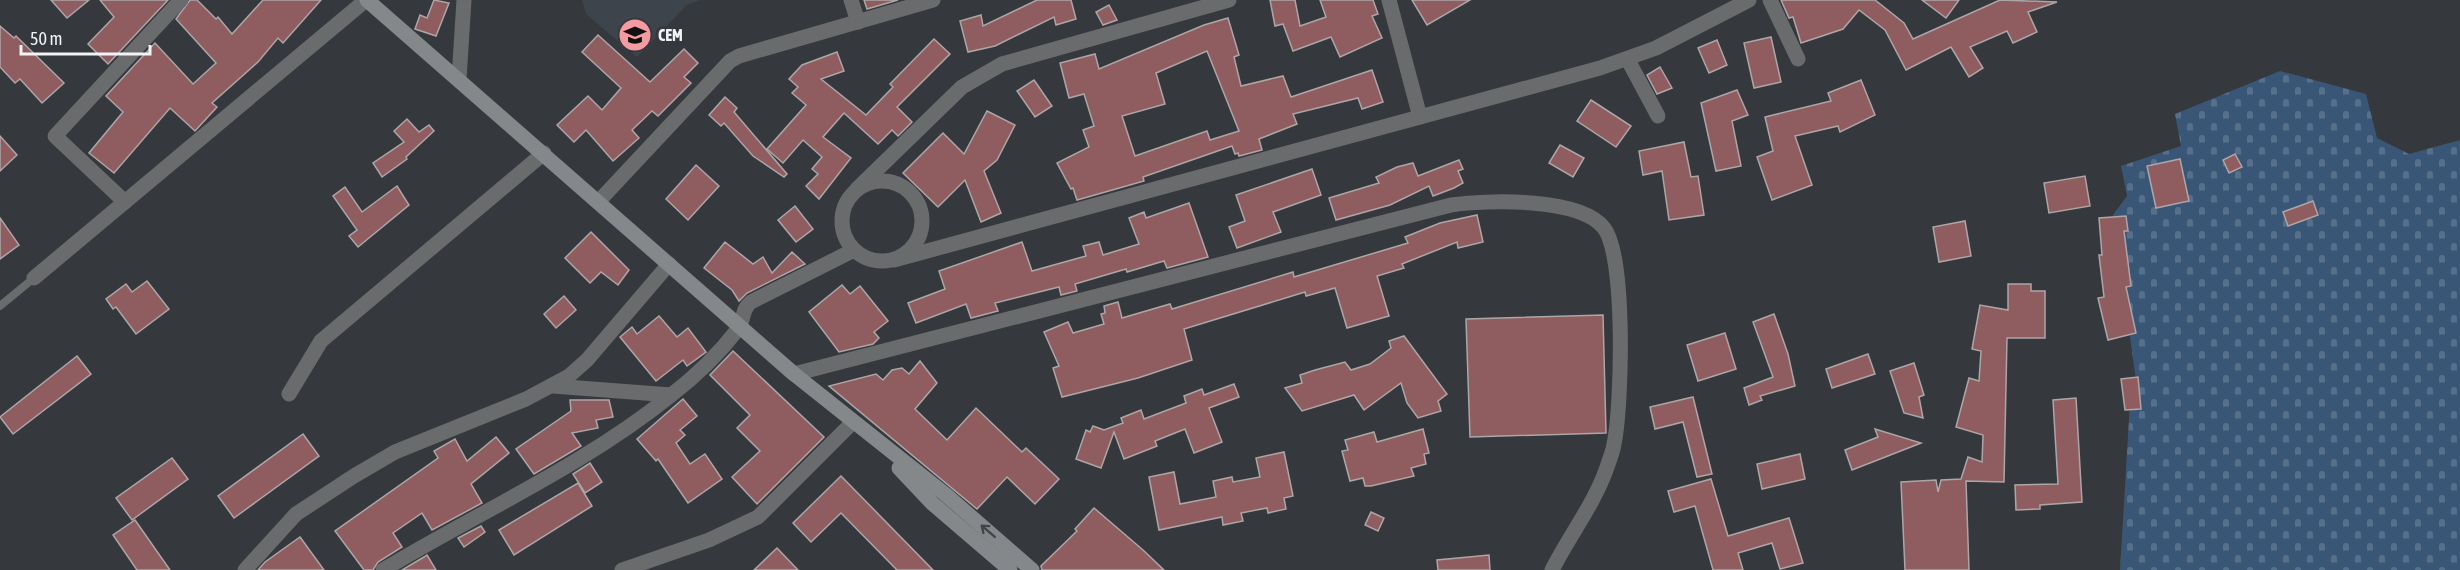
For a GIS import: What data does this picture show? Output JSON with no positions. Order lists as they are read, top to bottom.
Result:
{
  "places": {
    "school or university": ["CEM"]
  },
  "scale_bar": "50 m"
}
